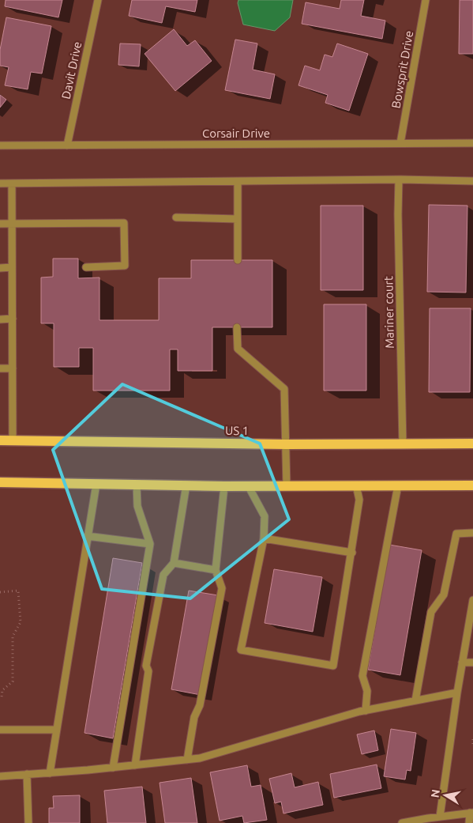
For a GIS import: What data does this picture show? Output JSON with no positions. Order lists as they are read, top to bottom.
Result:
{
  "streets": {
    "main road": ["US 1"],
    "street": [
      "Bowsprit Drive",
      "Davit Drive",
      "Corsair Drive",
      "Mariner court"
    ]
  },
  "crossings": [
    ["Bowsprit Drive", "Corsair Drive"],
    ["Davit Drive", "Corsair Drive"],
    ["Mariner court", "US 1"]
  ],
  "north": "left"
}
